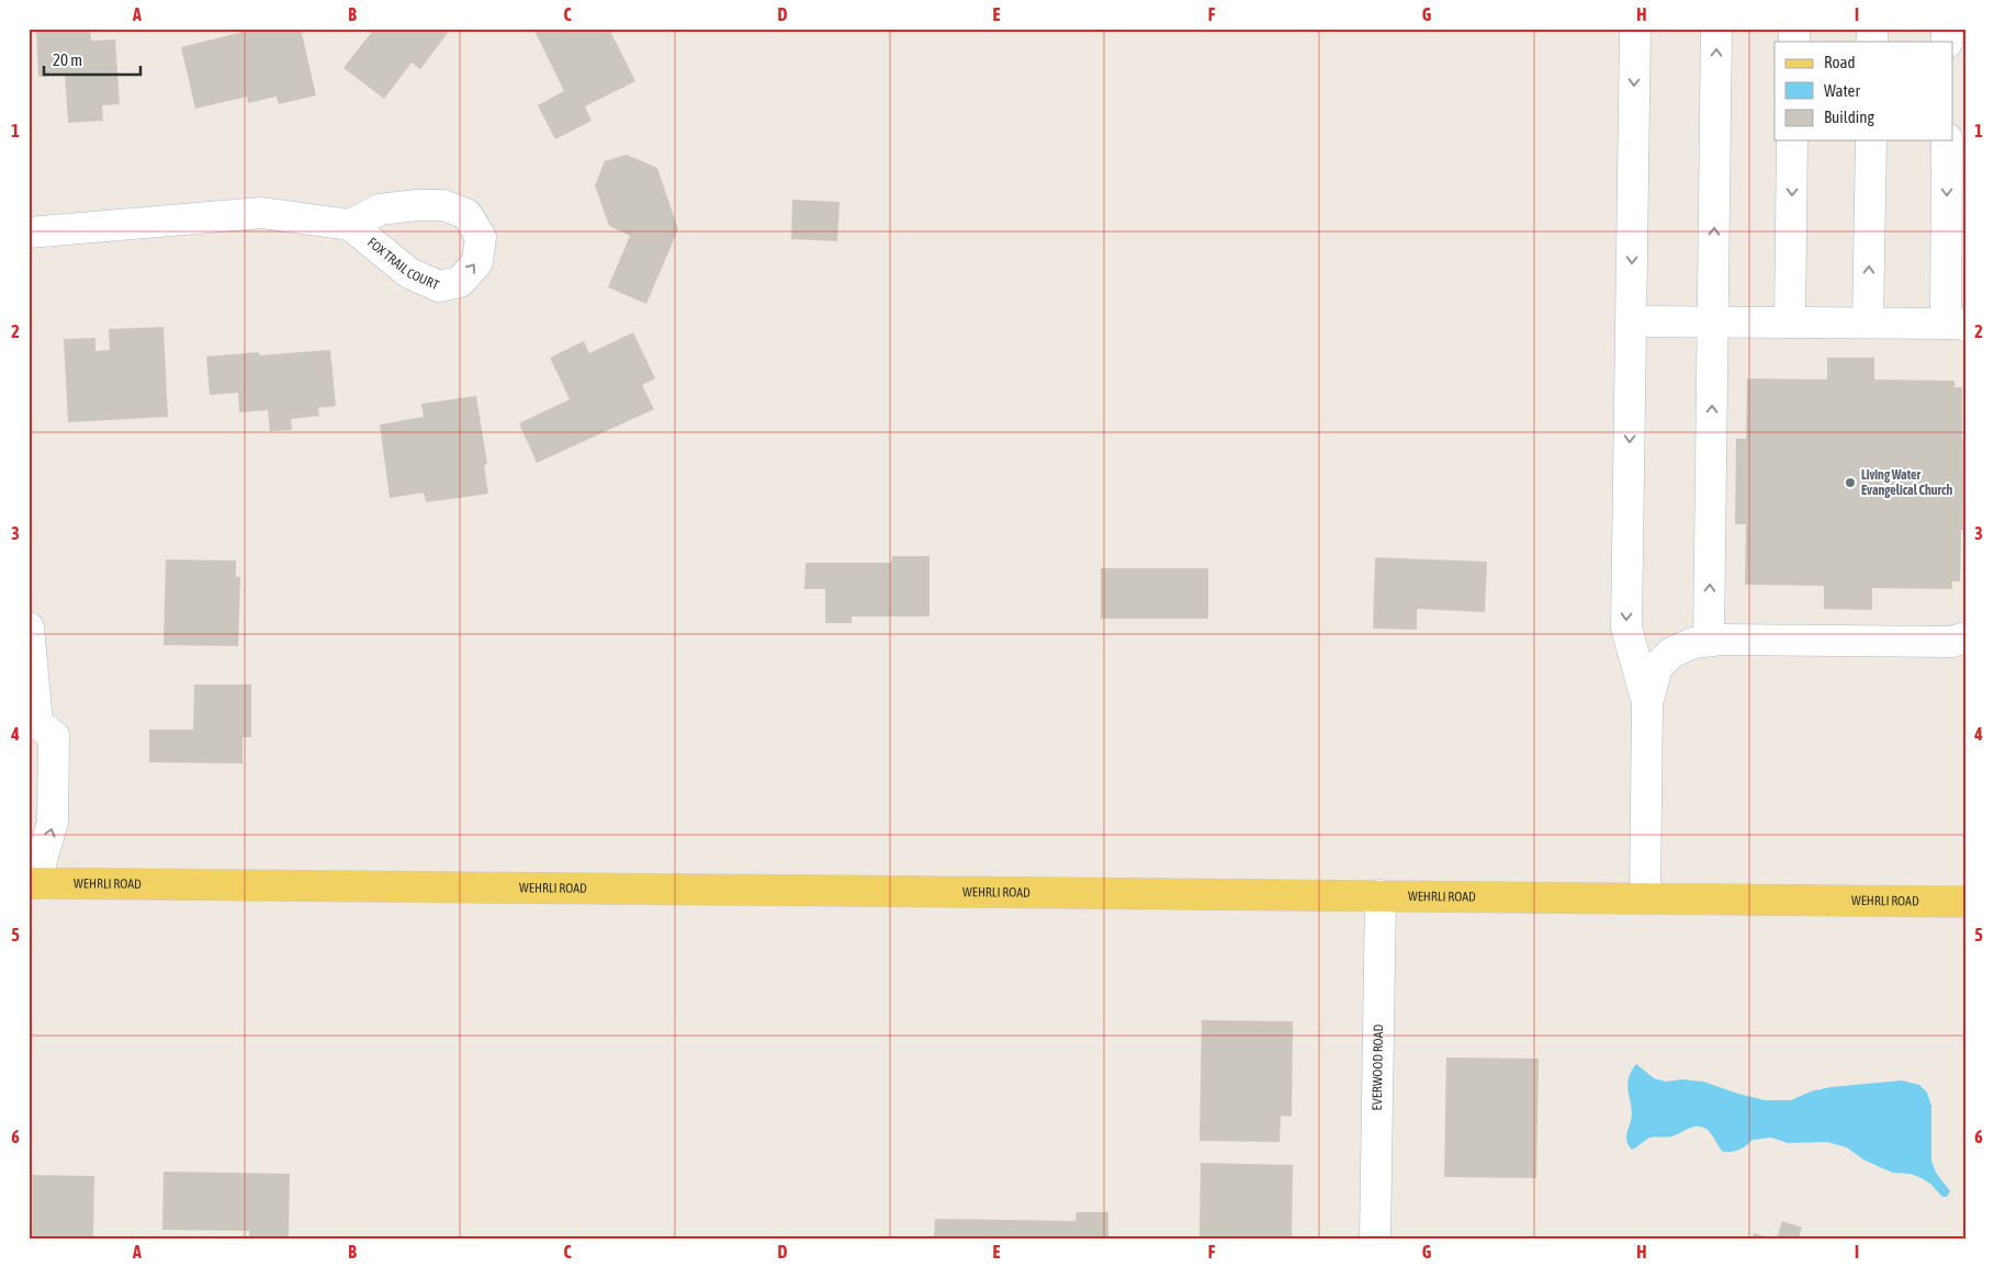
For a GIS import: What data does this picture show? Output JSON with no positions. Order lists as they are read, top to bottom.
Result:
{
  "streets": {
    "main road": ["WEHRLI ROAD"],
    "street": ["EVERWOOD ROAD"]
  },
  "crossings": [
    ["WEHRLI ROAD", "EVERWOOD ROAD"]
  ],
  "places": ["Living Water Evangelical Church"],
  "legend": ["Road", "Water", "Building"],
  "scale_bar": "20 m",
  "grid": {
    "columns": [
      "A",
      "B",
      "C",
      "D",
      "E",
      "F",
      "G",
      "H",
      "I"
    ],
    "rows": [
      "1",
      "2",
      "3",
      "4",
      "5",
      "6"
    ]
  }
}
